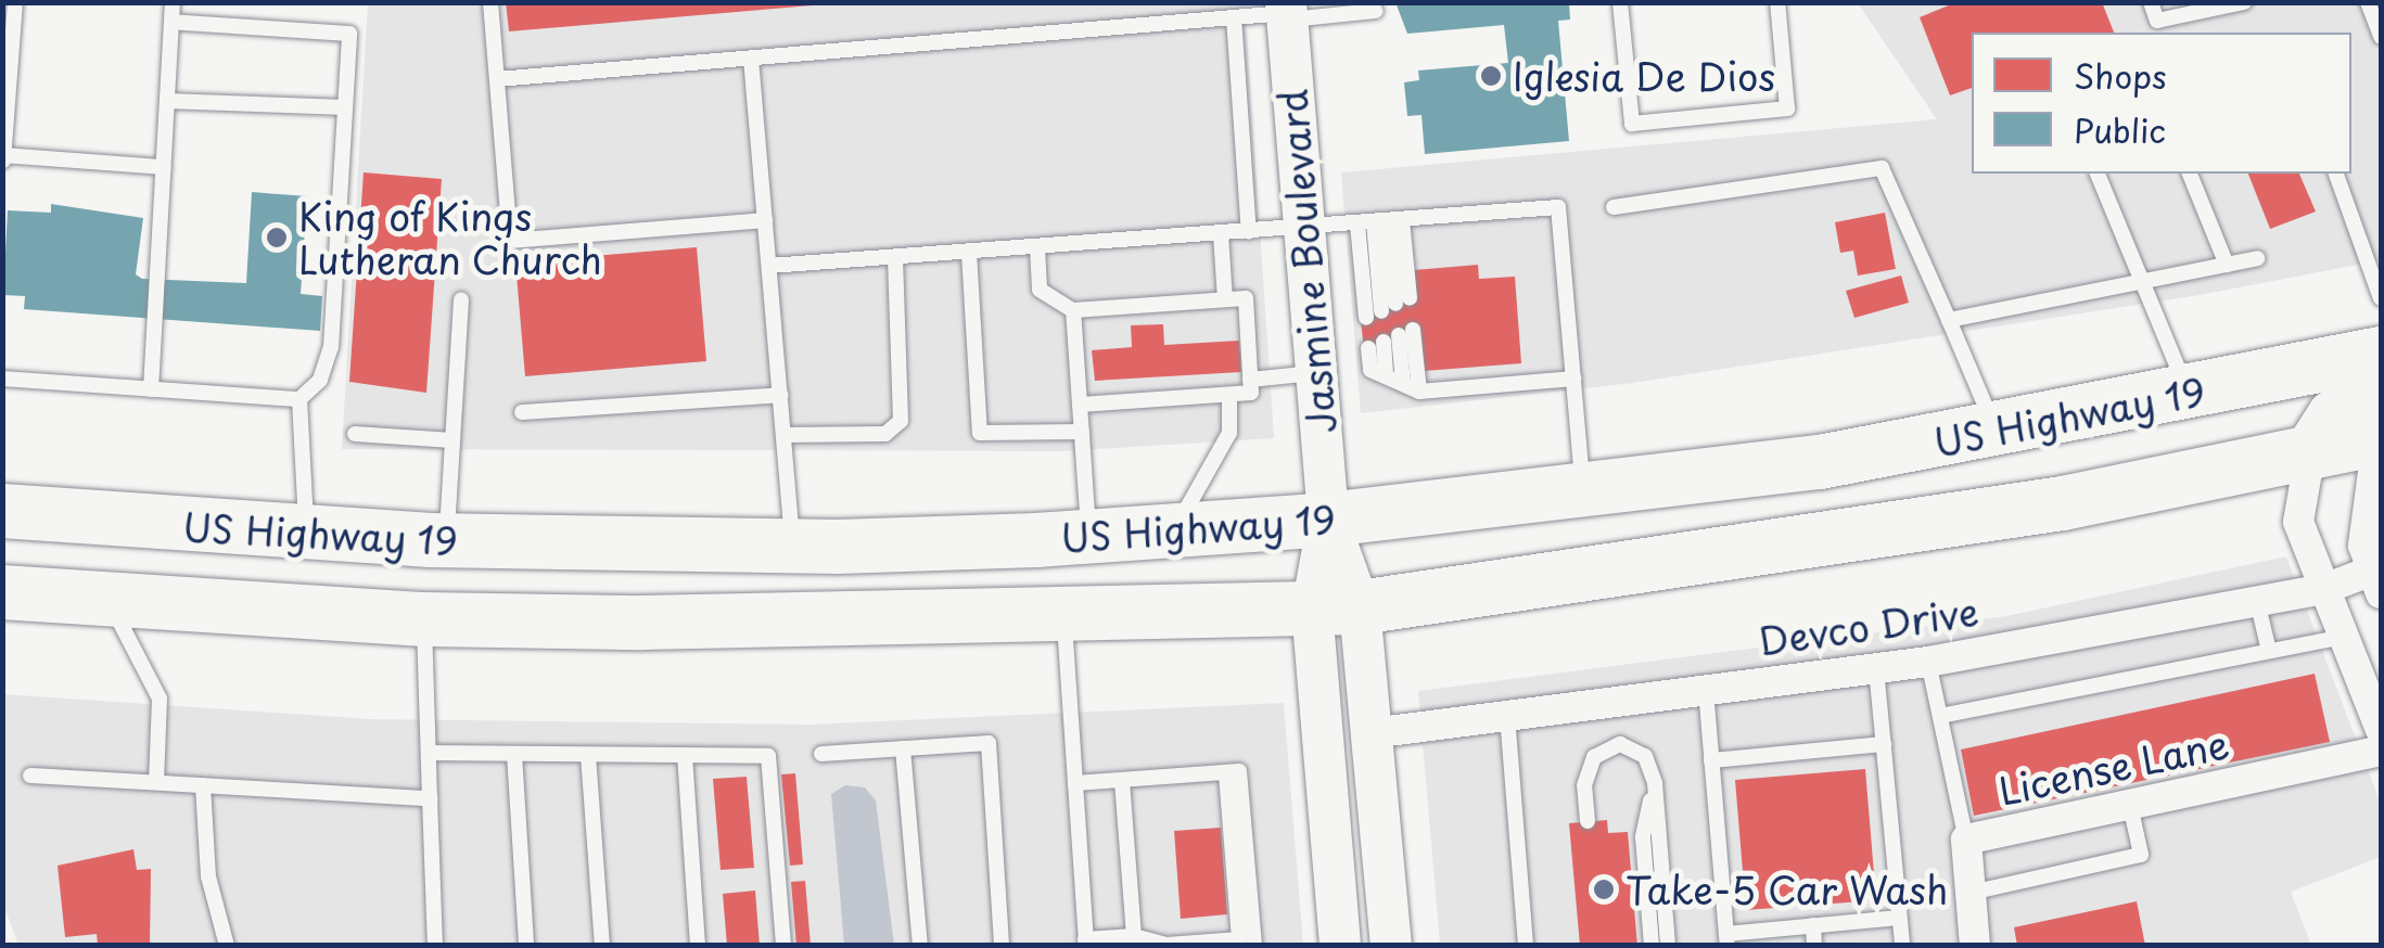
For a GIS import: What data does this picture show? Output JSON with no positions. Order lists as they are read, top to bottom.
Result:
{
  "streets": {
    "highway": ["US Highway 19"],
    "street": ["Jasmine Boulevard", "Devco Drive", "License Lane"]
  },
  "crossings": [
    ["Jasmine Boulevard", "US Highway 19"],
    ["Jasmine Boulevard", "Devco Drive"]
  ],
  "places": ["Iglesia De Dios", "King of Kings Lutheran Church", "Take-5 Car Wash"],
  "legend": ["Shops", "Public"]
}
